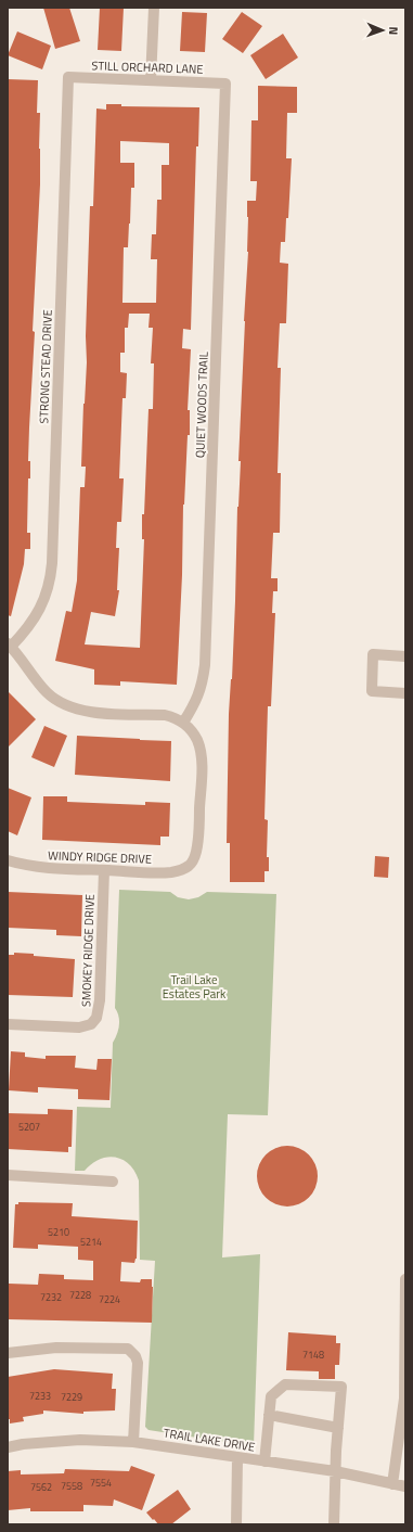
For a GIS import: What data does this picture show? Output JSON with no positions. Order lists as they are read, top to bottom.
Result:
{
  "streets": {
    "street": [
      "STILL ORCHARD LANE",
      "STRONG STEAD DRIVE",
      "QUIET WOODS TRAIL",
      "WINDY RIDGE DRIVE",
      "SMOKEY RIDGE DRIVE",
      "TRAIL LAKE DRIVE"
    ]
  },
  "crossings": [
    ["STILL ORCHARD LANE", "STRONG STEAD DRIVE"],
    ["STILL ORCHARD LANE", "QUIET WOODS TRAIL"],
    ["QUIET WOODS TRAIL", "WINDY RIDGE DRIVE"],
    ["WINDY RIDGE DRIVE", "SMOKEY RIDGE DRIVE"]
  ],
  "parks": ["Trail Lake Estates Park"],
  "house_numbers": [
    "5207",
    "5210",
    "5214",
    "7228",
    "7232",
    "7224",
    "7148",
    "7233",
    "7229",
    "7554",
    "7558",
    "7562"
  ],
  "north": "right"
}
